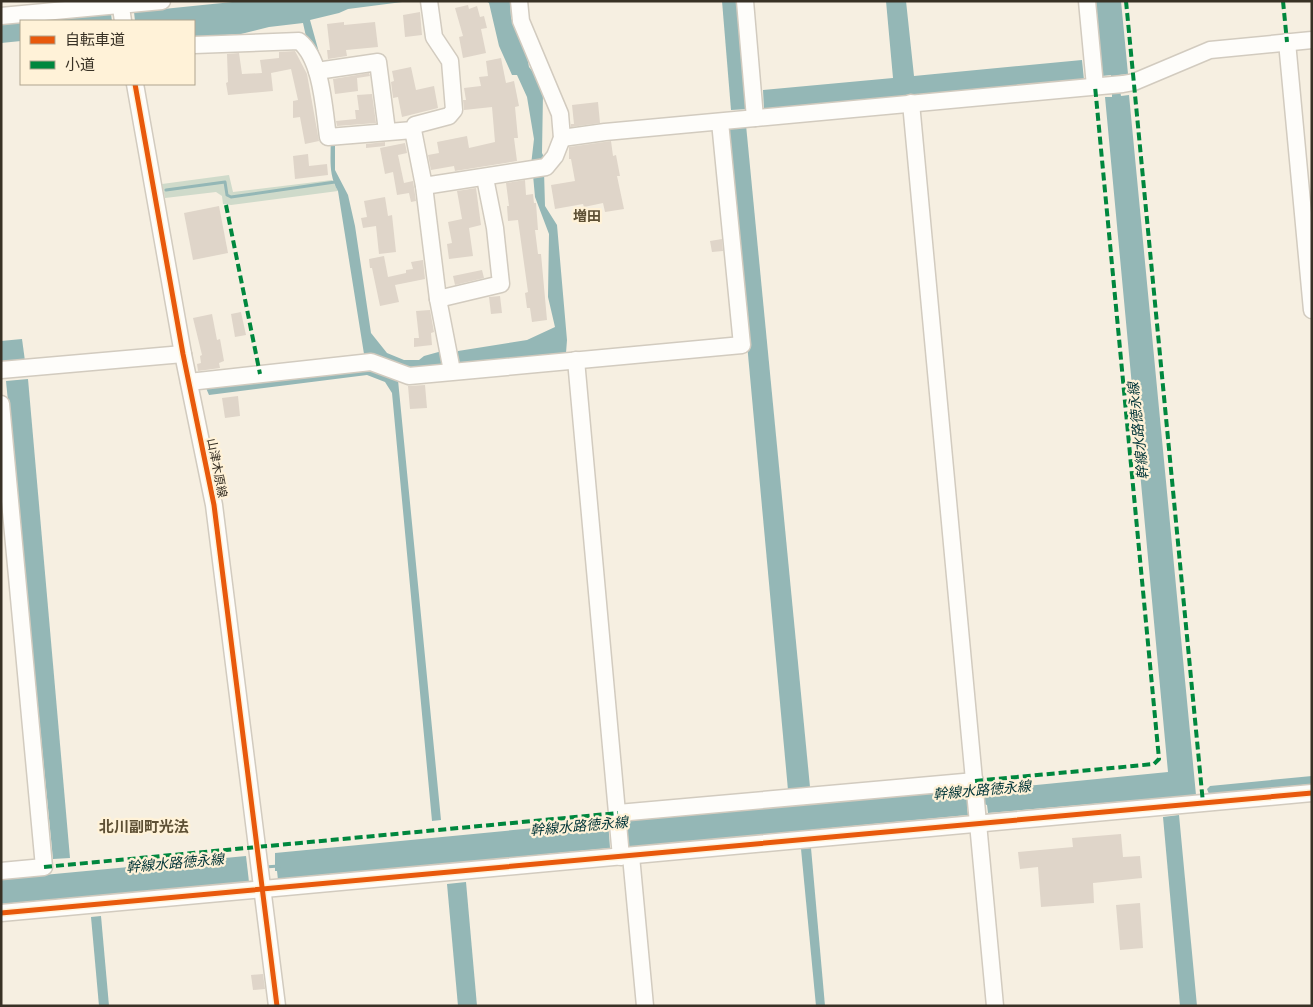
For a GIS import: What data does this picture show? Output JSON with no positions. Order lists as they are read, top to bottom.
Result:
{
  "streets": {
    "street": ["山津木原線"]
  },
  "districts": ["増田", "北川副町光法"],
  "water": ["幹線水路徳永線"],
  "legend": ["自転車道", "小道"]
}
